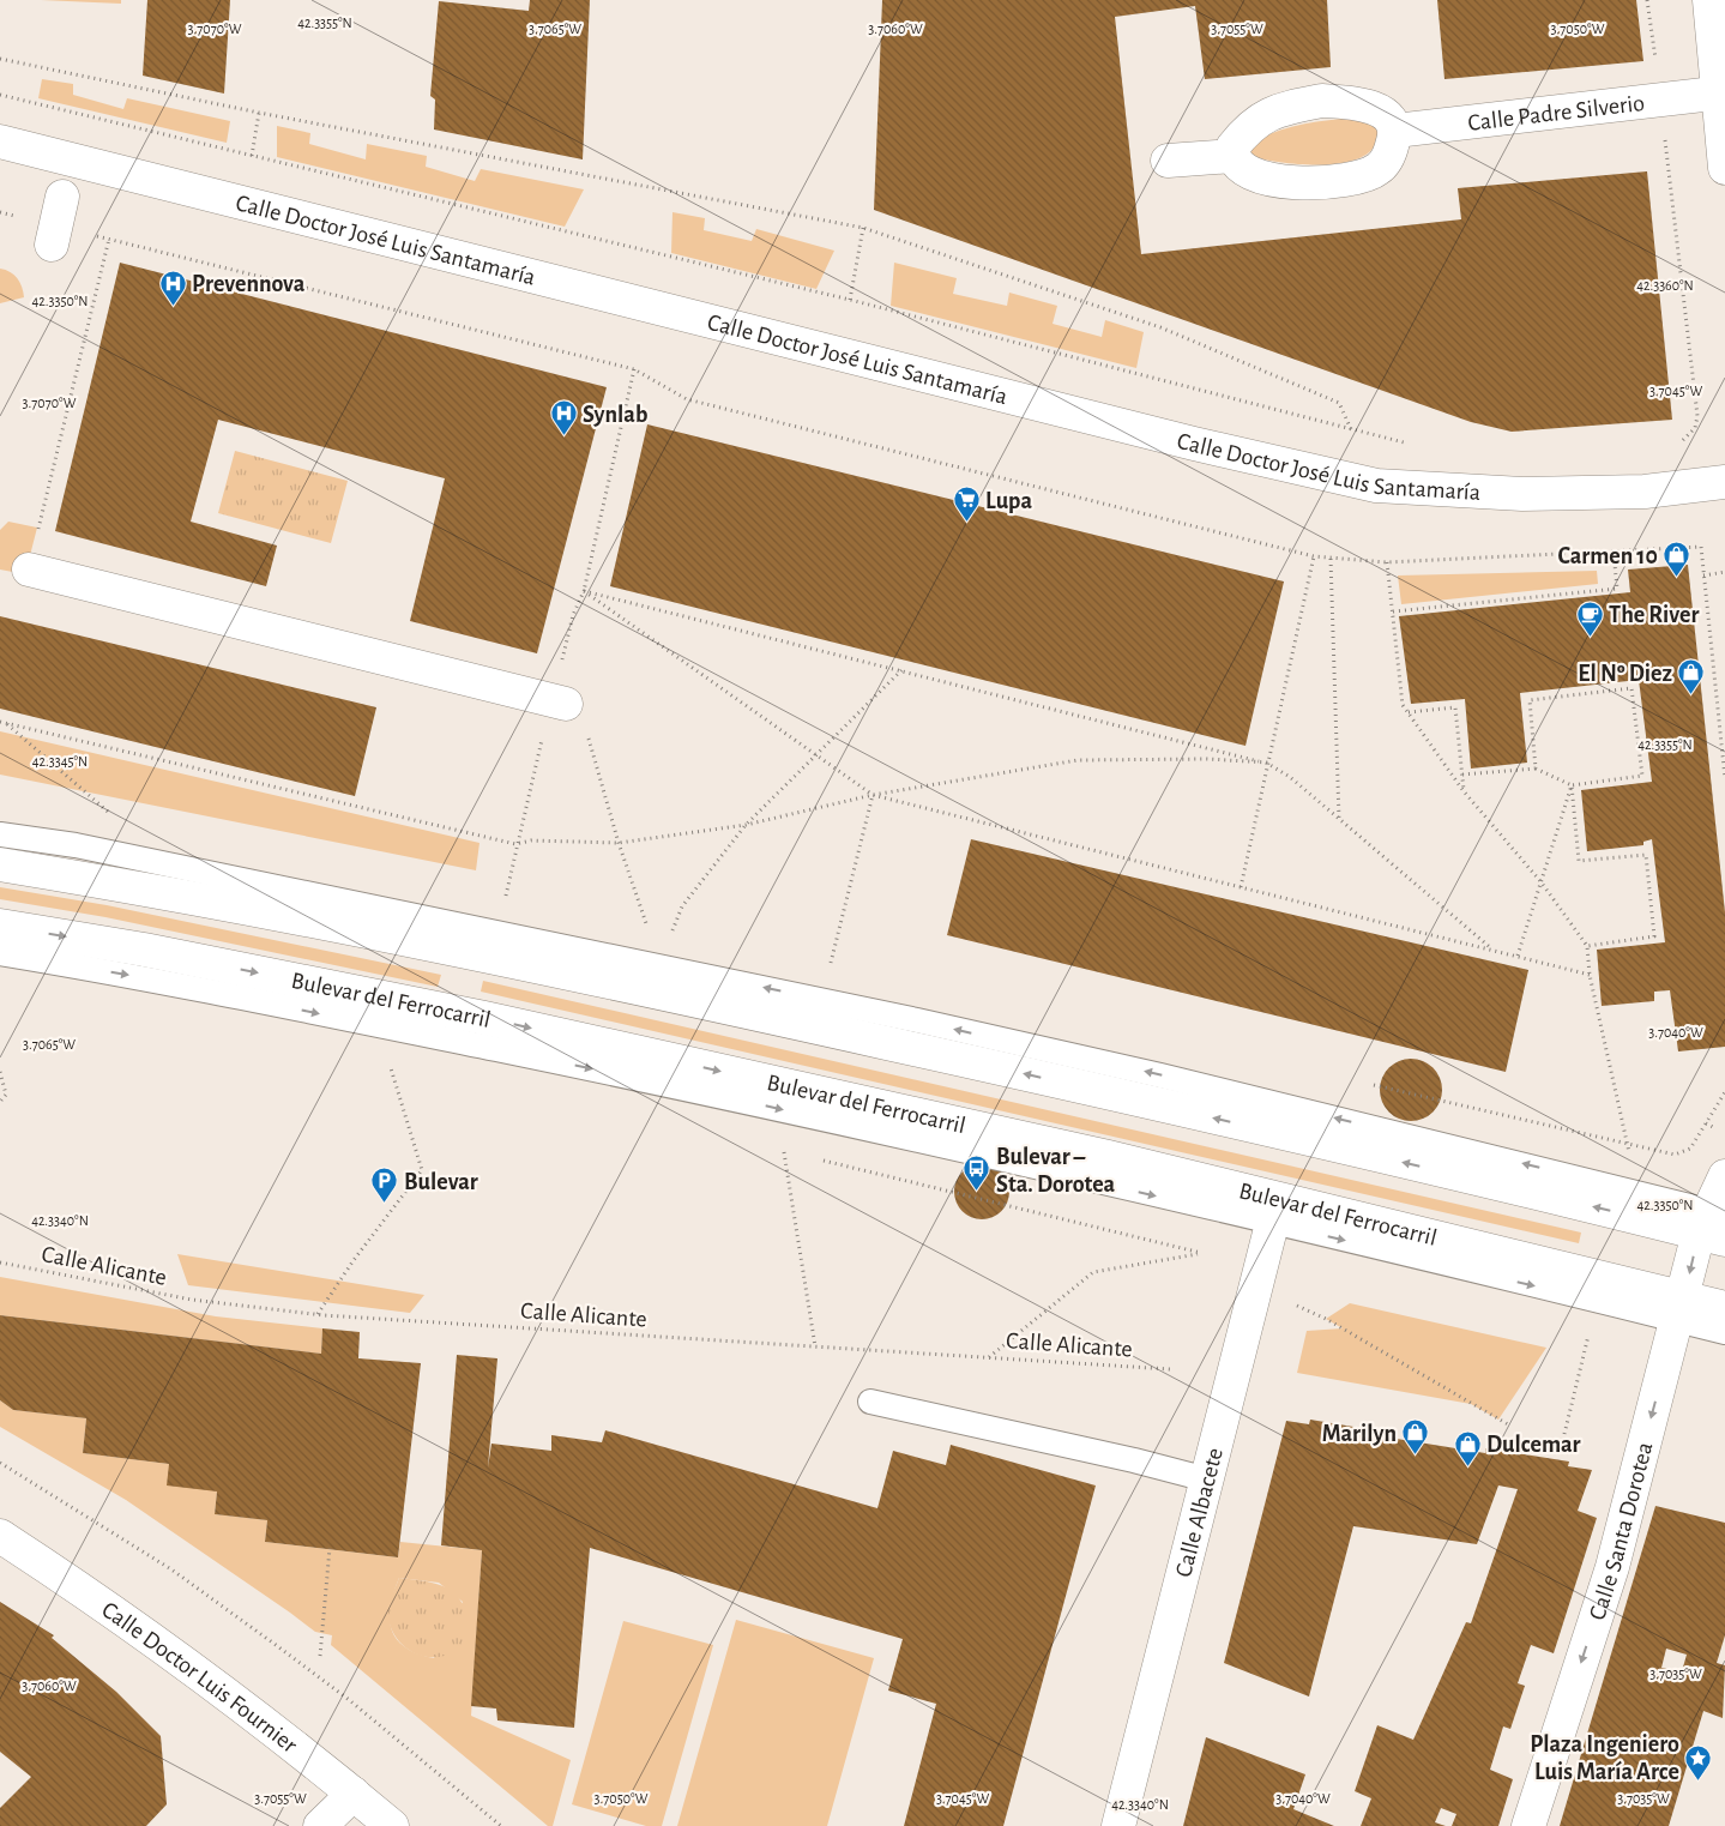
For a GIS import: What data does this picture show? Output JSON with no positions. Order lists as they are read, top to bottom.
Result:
{
  "streets": {
    "street": [
      "Calle Padre Silverio",
      "Calle Doctor José Luis Santamaría",
      "Bulevar del Ferrocarril",
      "Calle Albacete",
      "Calle Santa Dorotea",
      "Calle Doctor Luis Fournier"
    ],
    "path": ["Calle Alicante"]
  },
  "crossings": [
    ["Bulevar del Ferrocarril", "Calle Albacete"],
    ["Bulevar del Ferrocarril", "Calle Santa Dorotea"]
  ],
  "one_way": ["Calle Santa Dorotea"],
  "places": {
    "hospital": ["Prevennova", "Synlab"],
    "supermarket": ["Lupa"],
    "shop": [
      "Carmen 10",
      "El Nº Diez",
      "Marilyn",
      "Dulcemar"
    ],
    "cafe": ["The River"],
    "bus stop": ["Bulevar – Sta. Dorotea"],
    "parking": ["Bulevar"],
    "place": ["Plaza Ingeniero Luis María Arce"]
  },
  "coordinates": [
    "42.3355°N",
    "3.7070°W",
    "3.7065°W",
    "3.7060°W",
    "3.7055°W",
    "3.7050°W",
    "42.3360°N",
    "42.3350°N",
    "3.7045°W",
    "42.3345°N",
    "3.7040°W",
    "42.3340°N",
    "3.7035°W"
  ]
}
